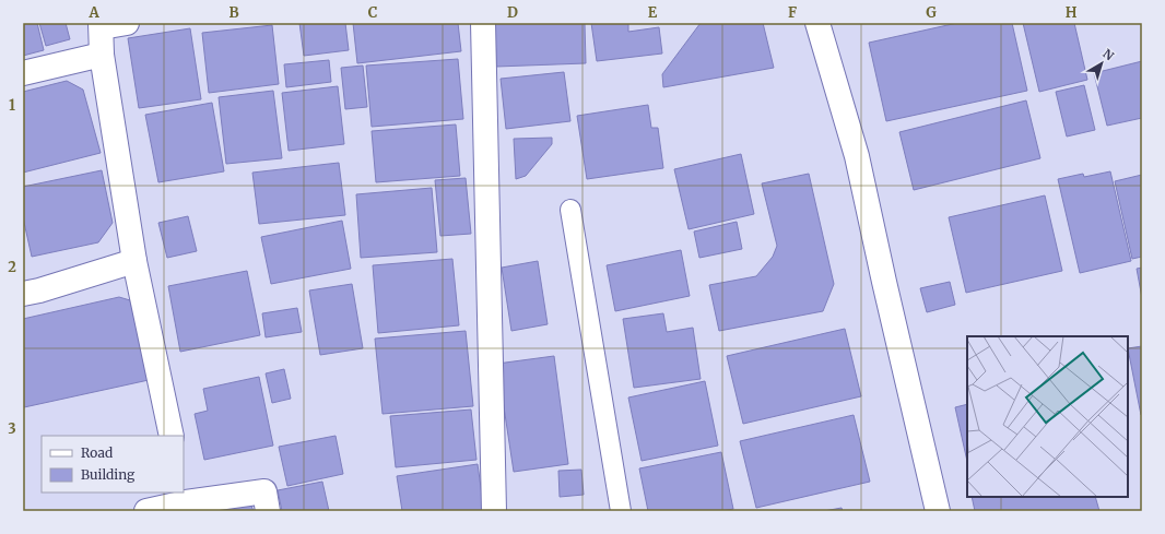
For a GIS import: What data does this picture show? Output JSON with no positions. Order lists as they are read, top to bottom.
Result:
{
  "legend": ["Road", "Building"],
  "north": "top right",
  "grid": {
    "columns": [
      "A",
      "B",
      "C",
      "D",
      "E",
      "F",
      "G",
      "H"
    ],
    "rows": ["1", "2", "3"]
  }
}
